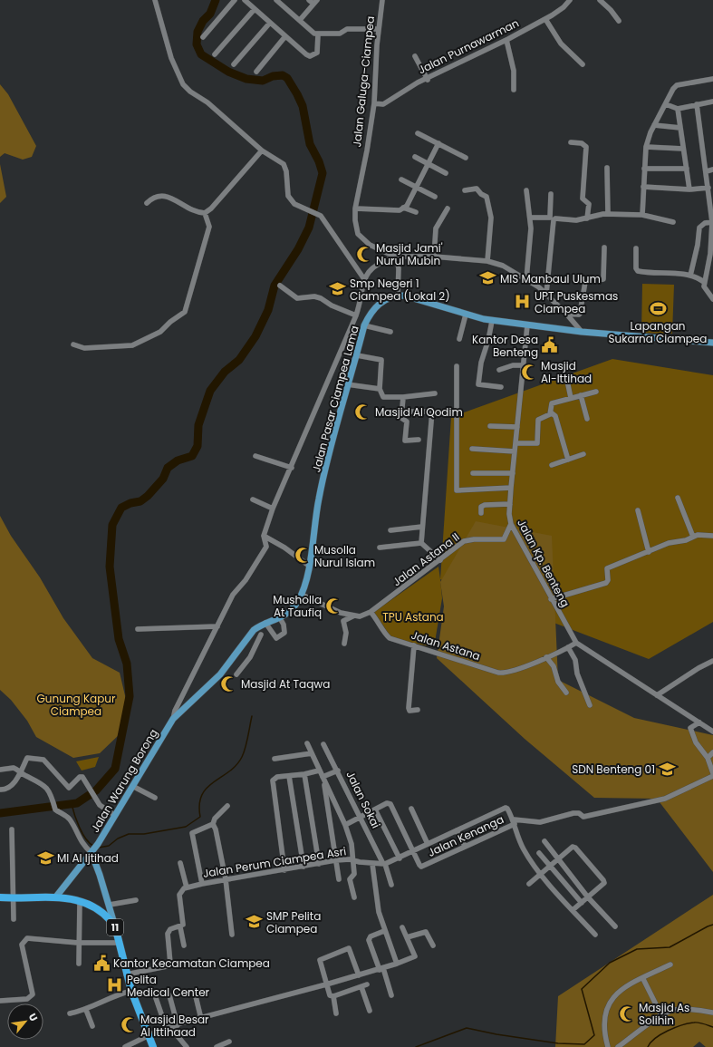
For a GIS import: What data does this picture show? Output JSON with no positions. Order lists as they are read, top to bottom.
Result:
{
  "streets": {
    "highway": ["11"],
    "main road": ["Jalan Pasar Ciampea Lama", "Jalan Warung Borong"],
    "street": [
      "Jalan Purnawarman",
      "Jalan Galuga–Ciampea",
      "Jalan Astana II",
      "Jalan Kp. Benteng",
      "Jalan Astana",
      "Jalan Sokai",
      "Jalan Kenanga",
      "Jalan Perum Ciampea Asri"
    ]
  },
  "crossings": [
    ["Jalan Purnawarman", "Jalan Galuga–Ciampea"],
    ["Jalan Pasar Ciampea Lama", "Jalan Warung Borong"],
    ["Jalan Astana II", "Jalan Kp. Benteng"],
    ["Jalan Astana II", "Jalan Astana"],
    ["Jalan Kp. Benteng", "Jalan Astana"],
    ["Jalan Warung Borong", "11"],
    ["Jalan Sokai", "Jalan Perum Ciampea Asri"],
    ["Jalan Kenanga", "Jalan Perum Ciampea Asri"]
  ],
  "parks": ["TPU Astana", "Gunung Kapur Ciampea"],
  "places": {
    "mosque": [
      "Masjid Jami' Nurul Mubin",
      "Masjid Al-Ittihad",
      "Masjid Al Qodim",
      "Musolla Nurul Islam",
      "Musholla At Taufiq",
      "Masjid At Taqwa",
      "Masjid As Solihin",
      "Masjid Besar Al Ittihaad"
    ],
    "school or university": [
      "MIS Manbaul Ulum",
      "Smp Negeri 1 Ciampea (Lokal 2)",
      "SDN Benteng 01",
      "MI Al Ijtihad",
      "SMP Pelita Ciampea"
    ],
    "hospital": ["UPT Puskesmas Ciampea", "Pelita Medical Center"],
    "sports": ["Lapangan Sukarna Ciampea"],
    "public building": ["Kantor Desa Benteng", "Kantor Kecamatan Ciampea"]
  },
  "north": "top right"
}
